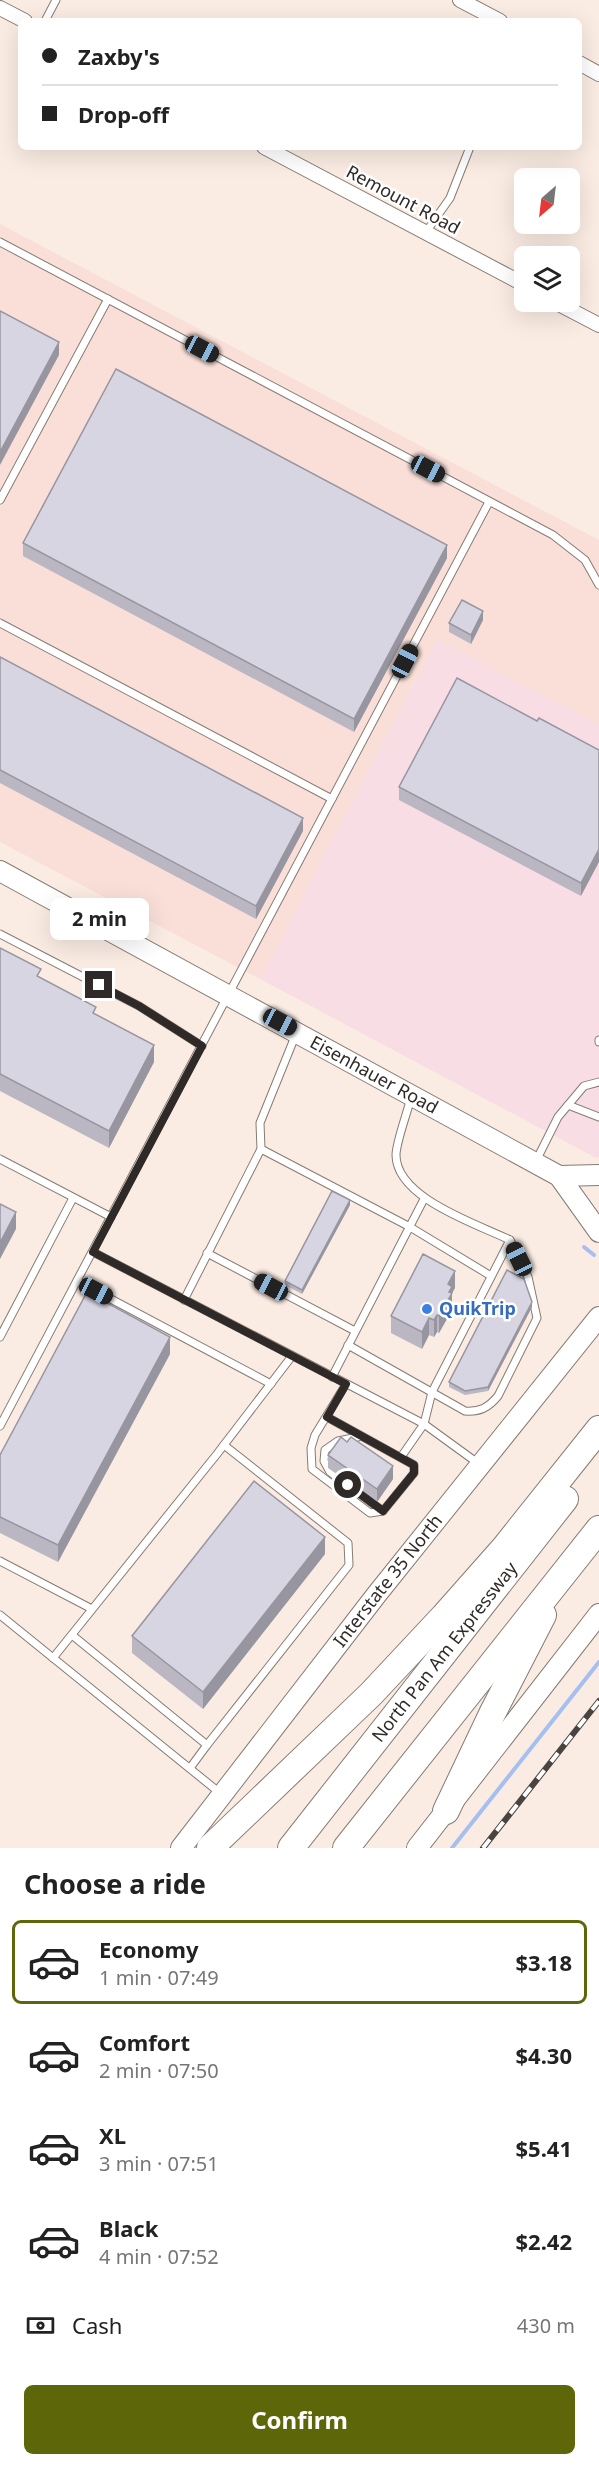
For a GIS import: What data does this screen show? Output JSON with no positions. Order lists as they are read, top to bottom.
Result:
{
  "streets": {
    "highway": ["North Pan Am Expressway"],
    "main road": ["Eisenhauer Road", "Interstate 35 North"],
    "street": ["Remount Road"]
  },
  "places": ["QuikTrip"],
  "north": "bottom left",
  "page": {
    "banner": ["Zaxby's", "Drop-off"],
    "bubble": "2 min",
    "heading": "Choose a ride",
    "list": [
      {
        "name": "Economy",
        "note": "1 min · 07:49",
        "value": "$3.18"
      },
      {
        "name": "Comfort",
        "note": "2 min · 07:50",
        "value": "$4.30"
      },
      {
        "name": "XL",
        "note": "3 min · 07:51",
        "value": "$5.41"
      },
      {
        "name": "Black",
        "note": "4 min · 07:52",
        "value": "$2.42"
      }
    ],
    "pay": ["Cash", "430 m"],
    "buttons": "Confirm"
  }
}
